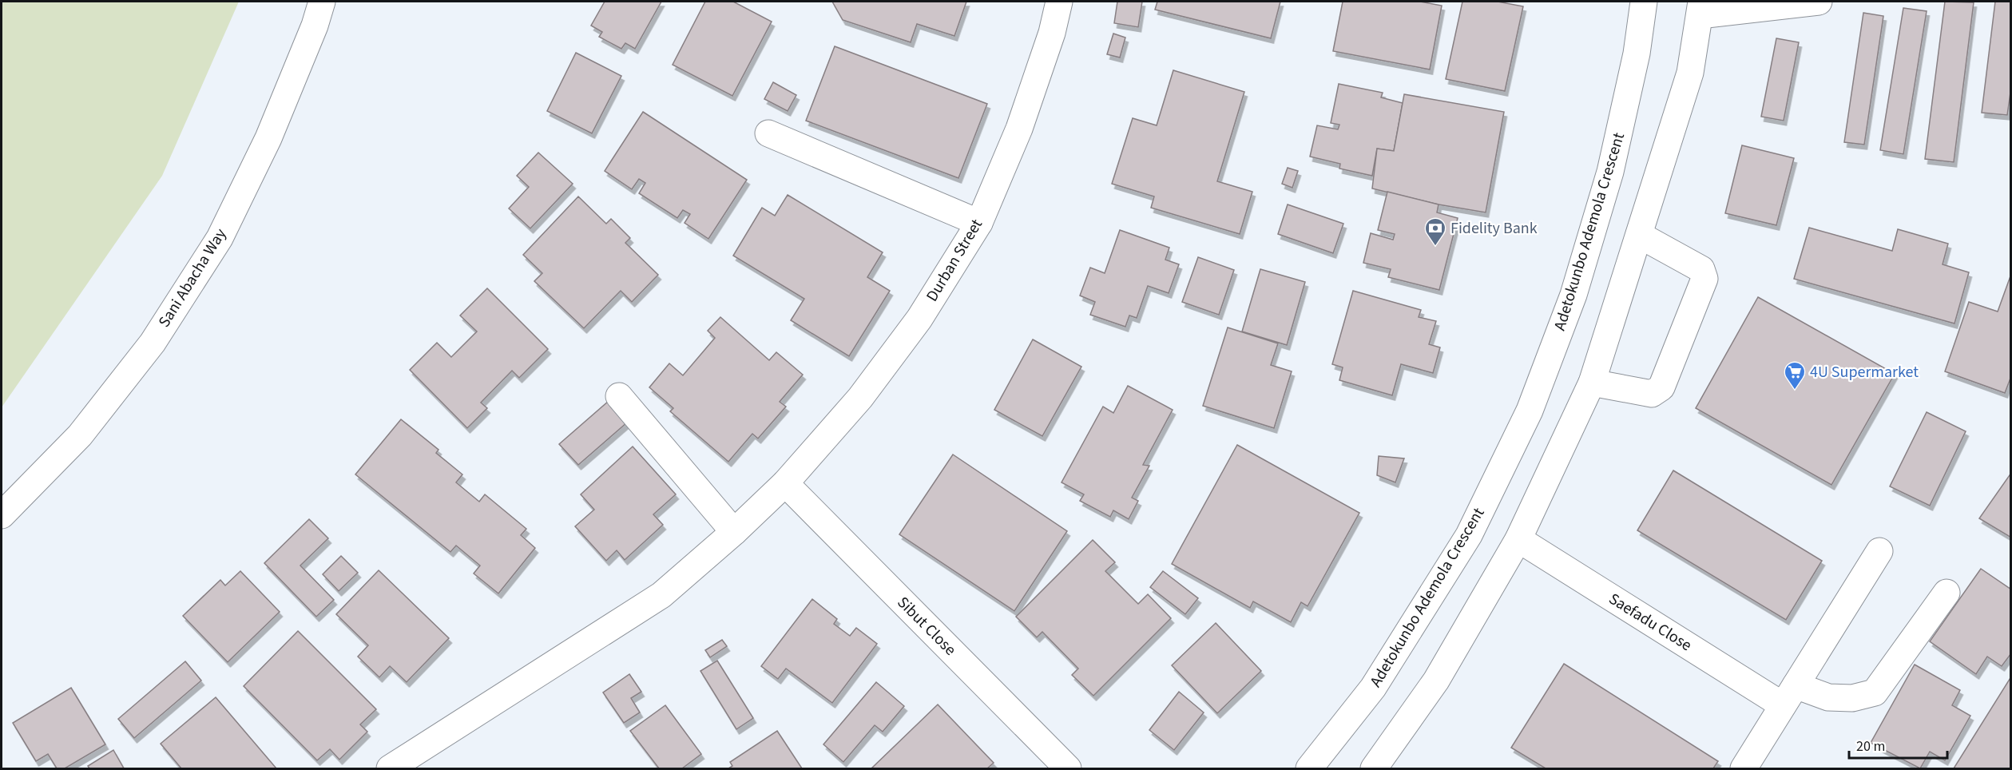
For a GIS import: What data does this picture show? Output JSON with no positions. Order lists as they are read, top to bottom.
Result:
{
  "streets": {
    "main road": [
      "Adetokunbo Ademola Crescent",
      "Durban Street",
      "Sani Abacha Way",
      "Saefadu Close",
      "Sibut Close"
    ]
  },
  "crossings": [
    ["Durban Street", "Sibut Close"]
  ],
  "places": {
    "bank": ["Fidelity Bank"],
    "supermarket": ["4U Supermarket"]
  },
  "scale_bar": "20 m"
}
